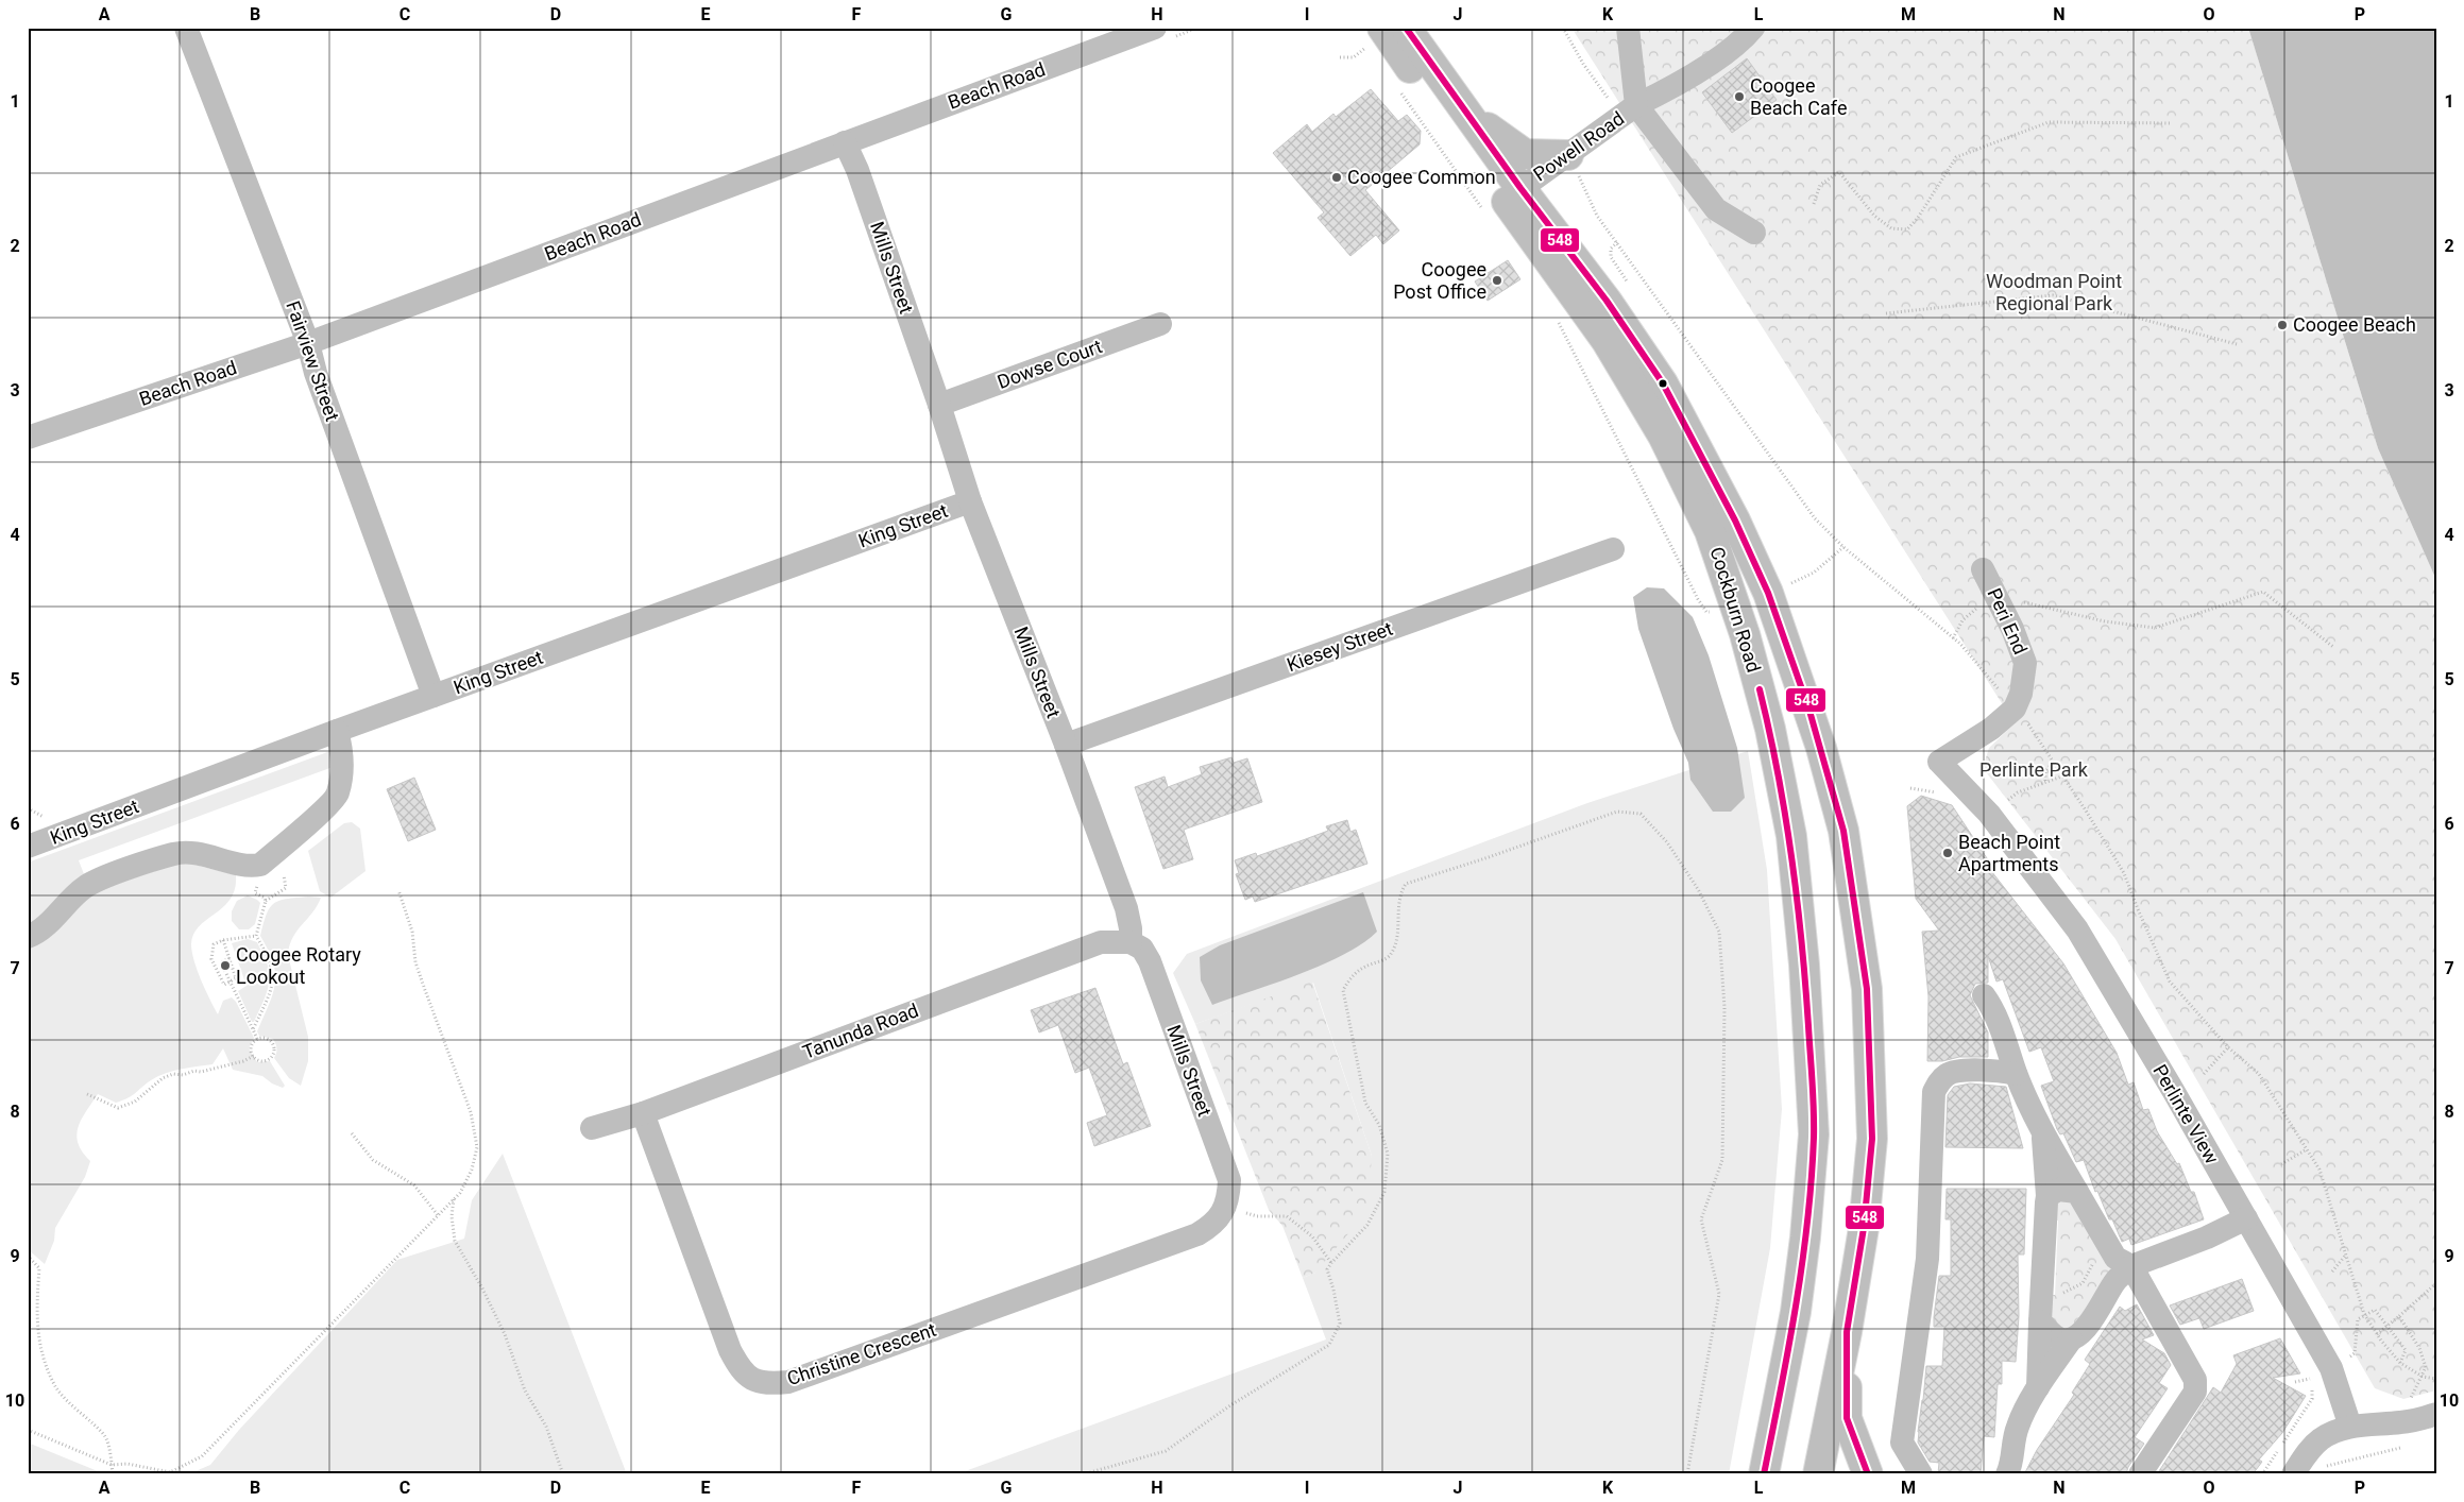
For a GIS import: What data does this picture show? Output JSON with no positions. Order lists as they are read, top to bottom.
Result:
{
  "streets": {
    "main road": ["Cockburn Road"],
    "street": [
      "Beach Road",
      "Powell Road",
      "Mills Street",
      "Fairview Street",
      "Dowse Court",
      "King Street",
      "Peri End",
      "Kiesey Street",
      "Tanunda Road",
      "Perlinte View",
      "Christine Crescent"
    ]
  },
  "crossings": [
    ["Beach Road", "Mills Street"],
    ["Beach Road", "Fairview Street"],
    ["Powell Road", "Cockburn Road"],
    ["Mills Street", "Dowse Court"],
    ["Mills Street", "King Street"],
    ["Mills Street", "Kiesey Street"],
    ["Mills Street", "Tanunda Road"],
    ["Mills Street", "Christine Crescent"],
    ["Fairview Street", "King Street"],
    ["Peri End", "Perlinte View"],
    ["Tanunda Road", "Christine Crescent"]
  ],
  "parks": ["Woodman Point Regional Park", "Perlinte Park"],
  "places": [
    "Coogee Beach Cafe",
    "Coogee Common",
    "Coogee Post Office",
    "Coogee Beach",
    "Beach Point Apartments",
    "Coogee Rotary Lookout"
  ],
  "lines": ["transit line 548"],
  "grid": {
    "columns": [
      "A",
      "B",
      "C",
      "D",
      "E",
      "F",
      "G",
      "H",
      "I",
      "J",
      "K",
      "L",
      "M",
      "N",
      "O",
      "P"
    ],
    "rows": [
      "1",
      "2",
      "3",
      "4",
      "5",
      "6",
      "7",
      "8",
      "9",
      "10"
    ]
  }
}
